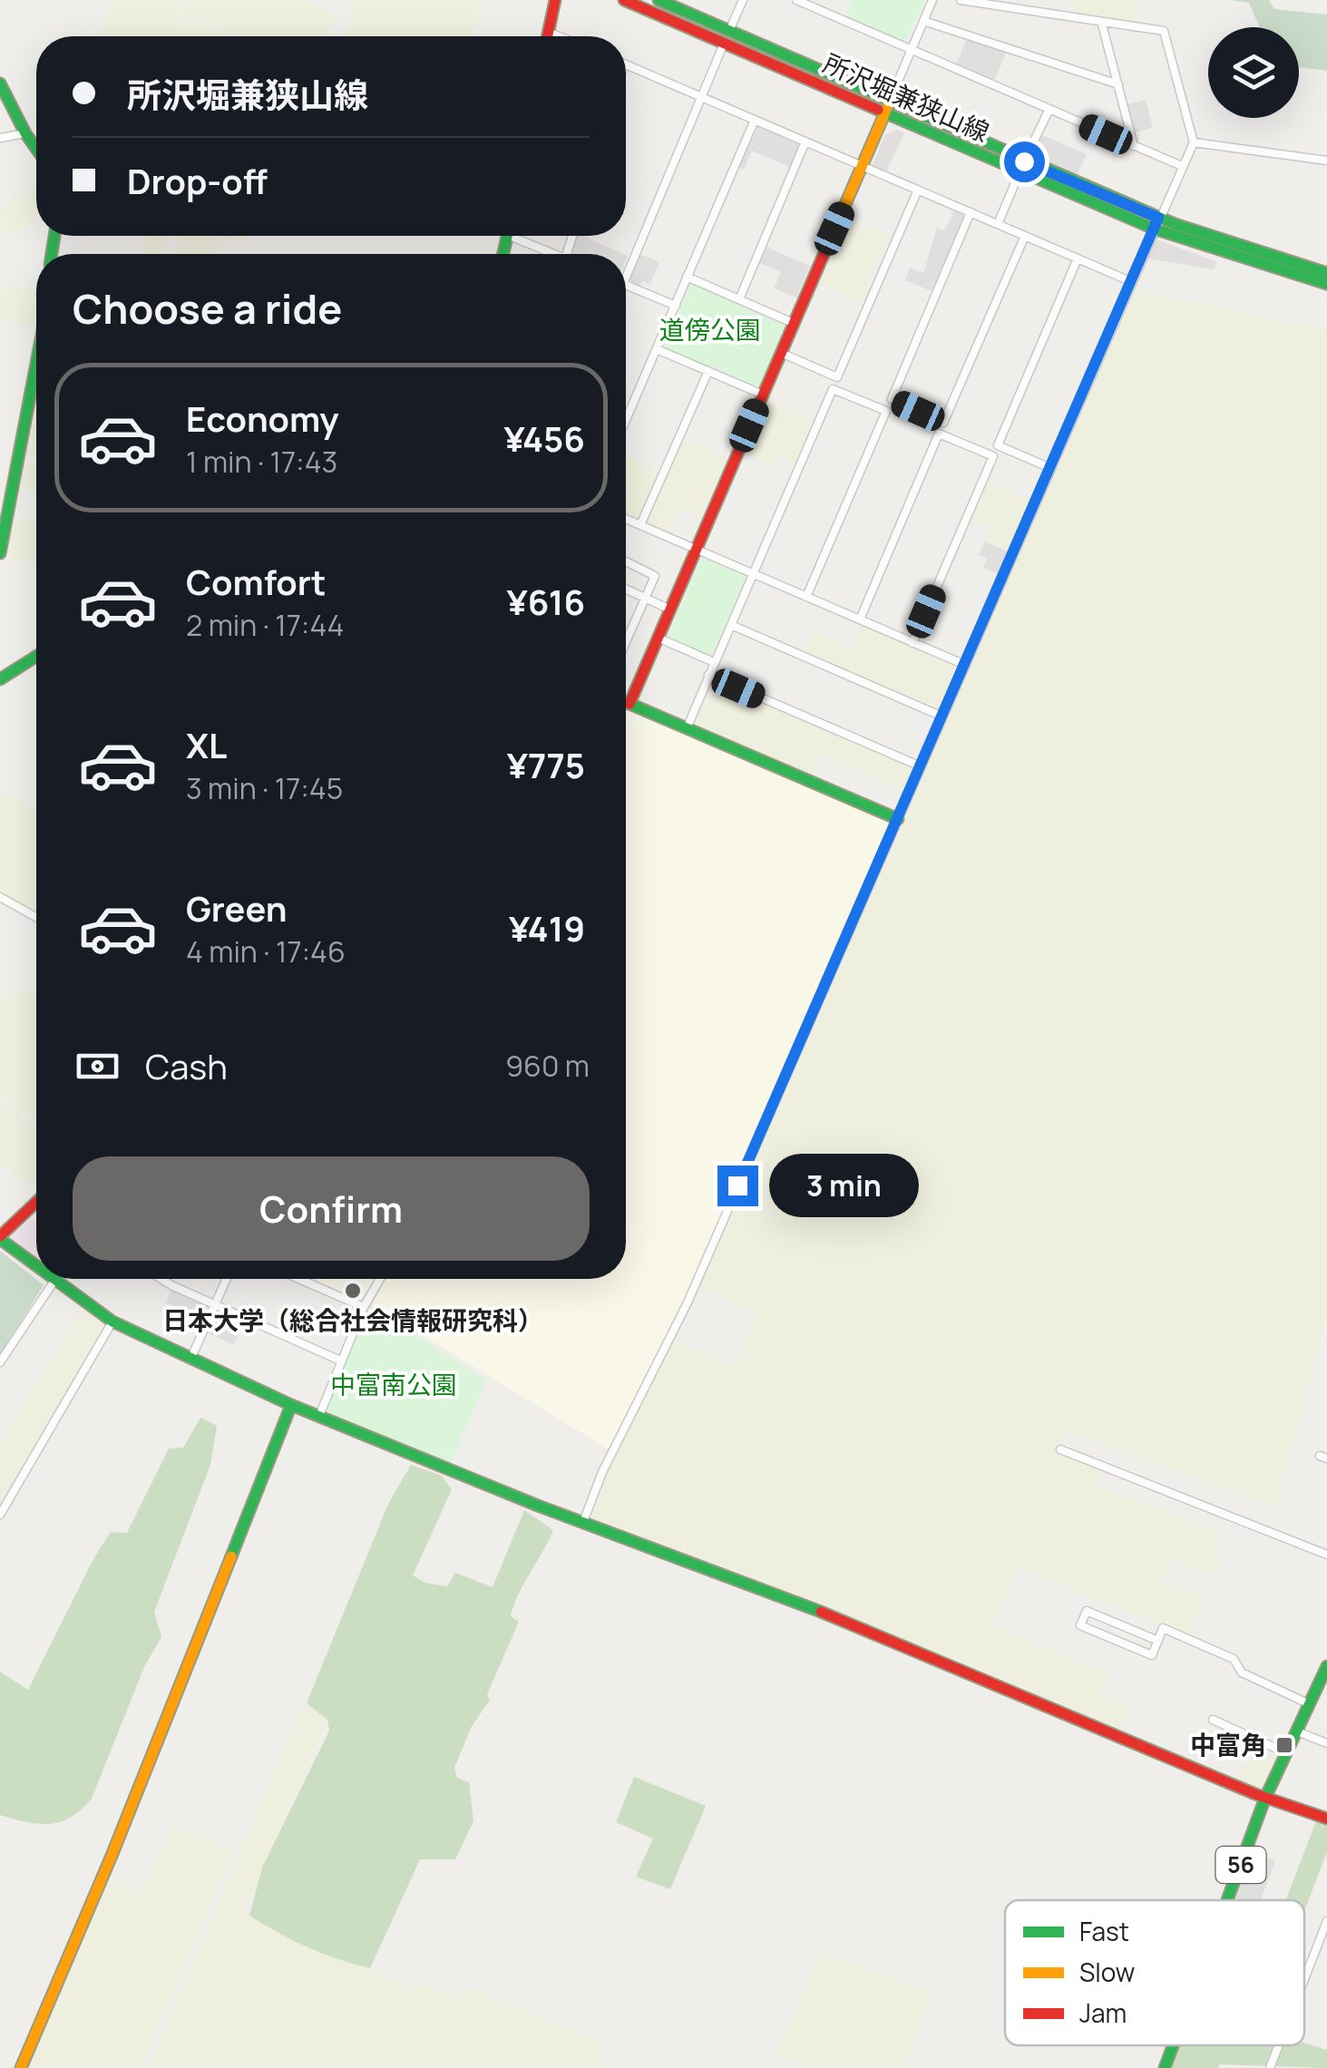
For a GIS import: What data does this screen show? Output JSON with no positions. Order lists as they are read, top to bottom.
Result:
{
  "streets": {
    "street": ["所沢堀兼狭山線", "56"]
  },
  "parks": ["道傍公園", "中富南公園"],
  "places": {
    "other": ["日本大学（総合社会情報研究科）"],
    "transit": ["中富角"]
  },
  "legend": ["Fast", "Slow", "Jam"],
  "page": {
    "banner": ["所沢堀兼狭山線", "Drop-off"],
    "heading": "Choose a ride",
    "list": [
      {
        "name": "Economy",
        "note": "1 min · 17:43",
        "value": "¥456"
      },
      {
        "name": "Comfort",
        "note": "2 min · 17:44",
        "value": "¥616"
      },
      {
        "name": "XL",
        "note": "3 min · 17:45",
        "value": "¥775"
      },
      {
        "name": "Green",
        "note": "4 min · 17:46",
        "value": "¥419"
      }
    ],
    "pay": ["Cash", "960 m"],
    "buttons": "Confirm",
    "bubble": "3 min"
  }
}
